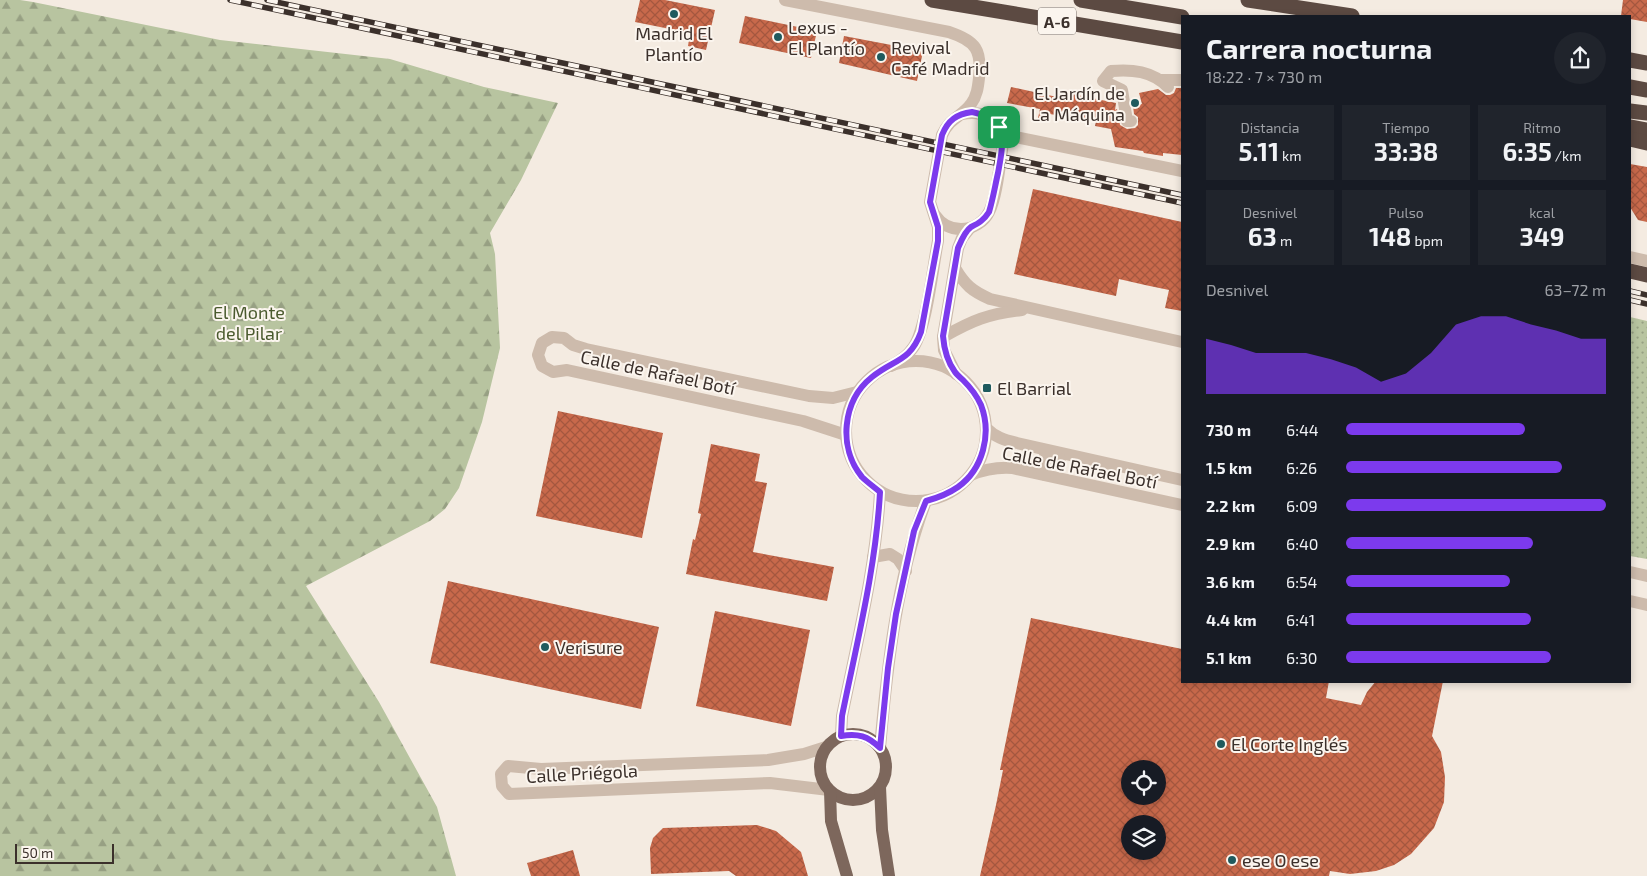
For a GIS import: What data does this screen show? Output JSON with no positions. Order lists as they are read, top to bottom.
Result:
{
  "streets": {
    "highway": ["A-6"],
    "street": ["Calle de Rafael Botí", "Calle Priégola"]
  },
  "parks": ["El Monte del Pilar"],
  "places": {
    "other": [
      "Madrid El Plantío",
      "Lexus - El Plantío",
      "Revival Café Madrid",
      "El Jardín de La Máquina",
      "Verisure",
      "El Corte Inglés",
      "ese O ese"
    ],
    "transit": ["El Barrial"]
  },
  "scale_bar": "50 m",
  "page": {
    "heading": ["Carrera nocturna", "18:22 · 7 × 730 m"],
    "stats": [
      ["Distancia", "5.11 km"],
      ["Tiempo", "33:38"],
      ["Ritmo", "6:35 /km"],
      ["Desnivel", "63 m"],
      ["Pulso", "148 bpm"],
      ["kcal", "349"]
    ],
    "chart": ["Desnivel", "63–72 m"],
    "list": [
      {
        "name": "730 m",
        "note": "6:44"
      },
      {
        "name": "1.5 km",
        "note": "6:26"
      },
      {
        "name": "2.2 km",
        "note": "6:09"
      },
      {
        "name": "2.9 km",
        "note": "6:40"
      },
      {
        "name": "3.6 km",
        "note": "6:54"
      },
      {
        "name": "4.4 km",
        "note": "6:41"
      },
      {
        "name": "5.1 km",
        "note": "6:30"
      }
    ],
    "scale": "50 m"
  }
}
